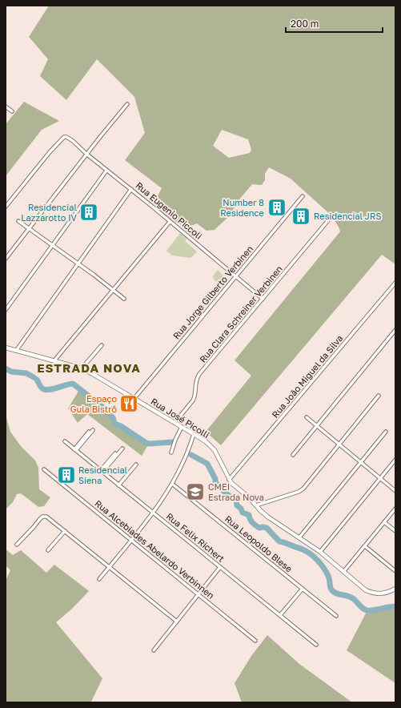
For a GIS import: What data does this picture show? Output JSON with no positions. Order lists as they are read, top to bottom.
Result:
{
  "streets": {
    "street": [
      "Rua Eugenio Piccoli",
      "Rua Jorge Gilberto Verbinen",
      "Rua Clara Schreiner Verbinen",
      "Rua João Miguel da Silva",
      "Rua José Picolli",
      "Rua Felix Richert",
      "Rua Leopoldo Blese",
      "Rua Alcebiades Abelardo Verbinnen"
    ]
  },
  "crossings": [
    ["Rua Eugenio Piccoli", "Rua Jorge Gilberto Verbinen"],
    ["Rua Eugenio Piccoli", "Rua Clara Schreiner Verbinen"],
    ["Rua Jorge Gilberto Verbinen", "Rua José Picolli"],
    ["Rua Clara Schreiner Verbinen", "Rua José Picolli"],
    ["Rua João Miguel da Silva", "Rua José Picolli"]
  ],
  "districts": ["ESTRADA NOVA"],
  "places": {
    "building": [
      "Number 8 Residence",
      "Residencial Lazzarotto IV",
      "Residencial JRS",
      "Residencial Siena"
    ],
    "restaurant": ["Espaço Gula Bistrô"],
    "school or university": ["CMEI Estrada Nova"]
  },
  "scale_bar": "200 m"
}
